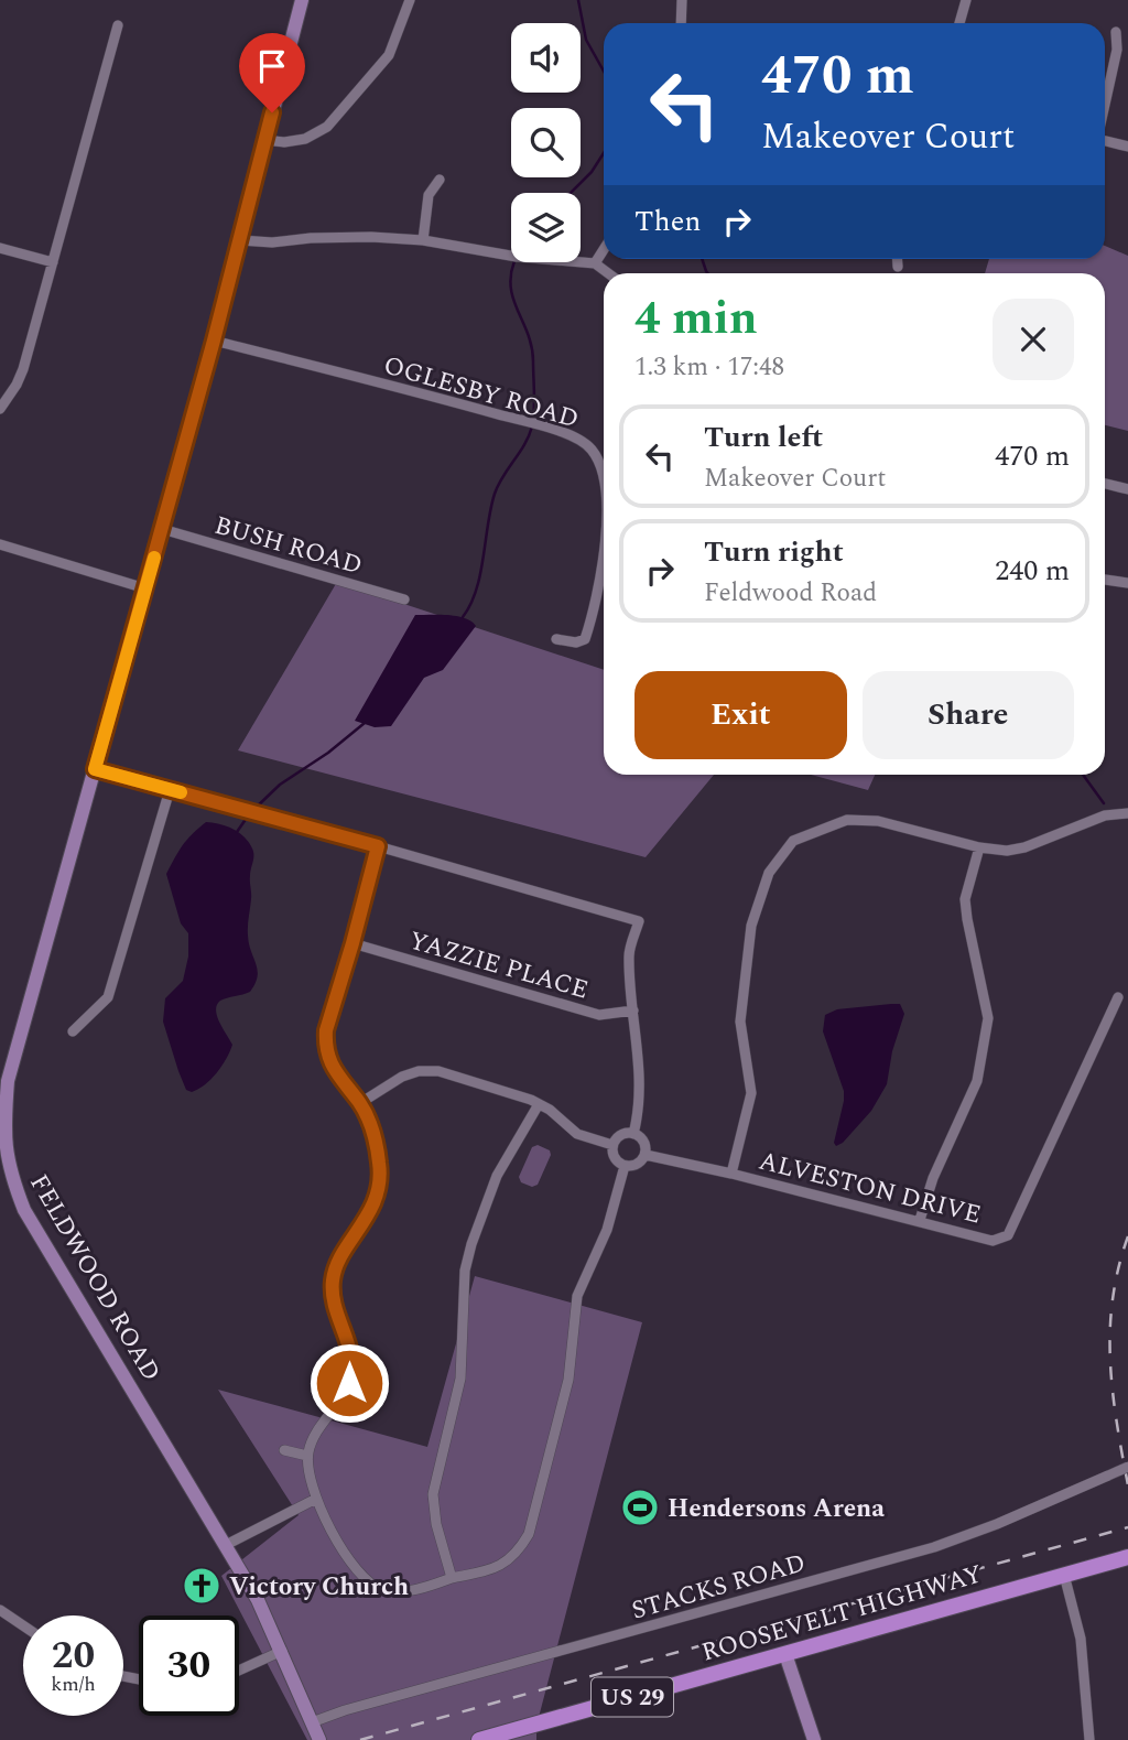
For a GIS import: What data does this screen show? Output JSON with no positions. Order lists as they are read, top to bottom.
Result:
{
  "streets": {
    "main road": ["ROOSEVELT HIGHWAY", "US 29"],
    "street": [
      "OGLESBY ROAD",
      "BUSH ROAD",
      "YAZZIE PLACE",
      "ALVESTON DRIVE",
      "FELDWOOD ROAD",
      "STACKS ROAD"
    ]
  },
  "crossings": [
    ["OGLESBY ROAD", "FELDWOOD ROAD"],
    ["BUSH ROAD", "FELDWOOD ROAD"],
    ["FELDWOOD ROAD", "STACKS ROAD"]
  ],
  "places": {
    "sports": ["Hendersons Arena"],
    "church": ["Victory Church"]
  },
  "page": {
    "turn": ["470 m", "Makeover Court"],
    "then": "Then",
    "heading": ["4 min", "1.3 km · 17:48"],
    "list": [
      {
        "name": "Turn left",
        "note": "Makeover Court",
        "value": "470 m"
      },
      {
        "name": "Turn right",
        "note": "Feldwood Road",
        "value": "240 m"
      }
    ],
    "buttons": ["Exit", "Share"],
    "speed": "20 km/h",
    "limit": "30"
  }
}
